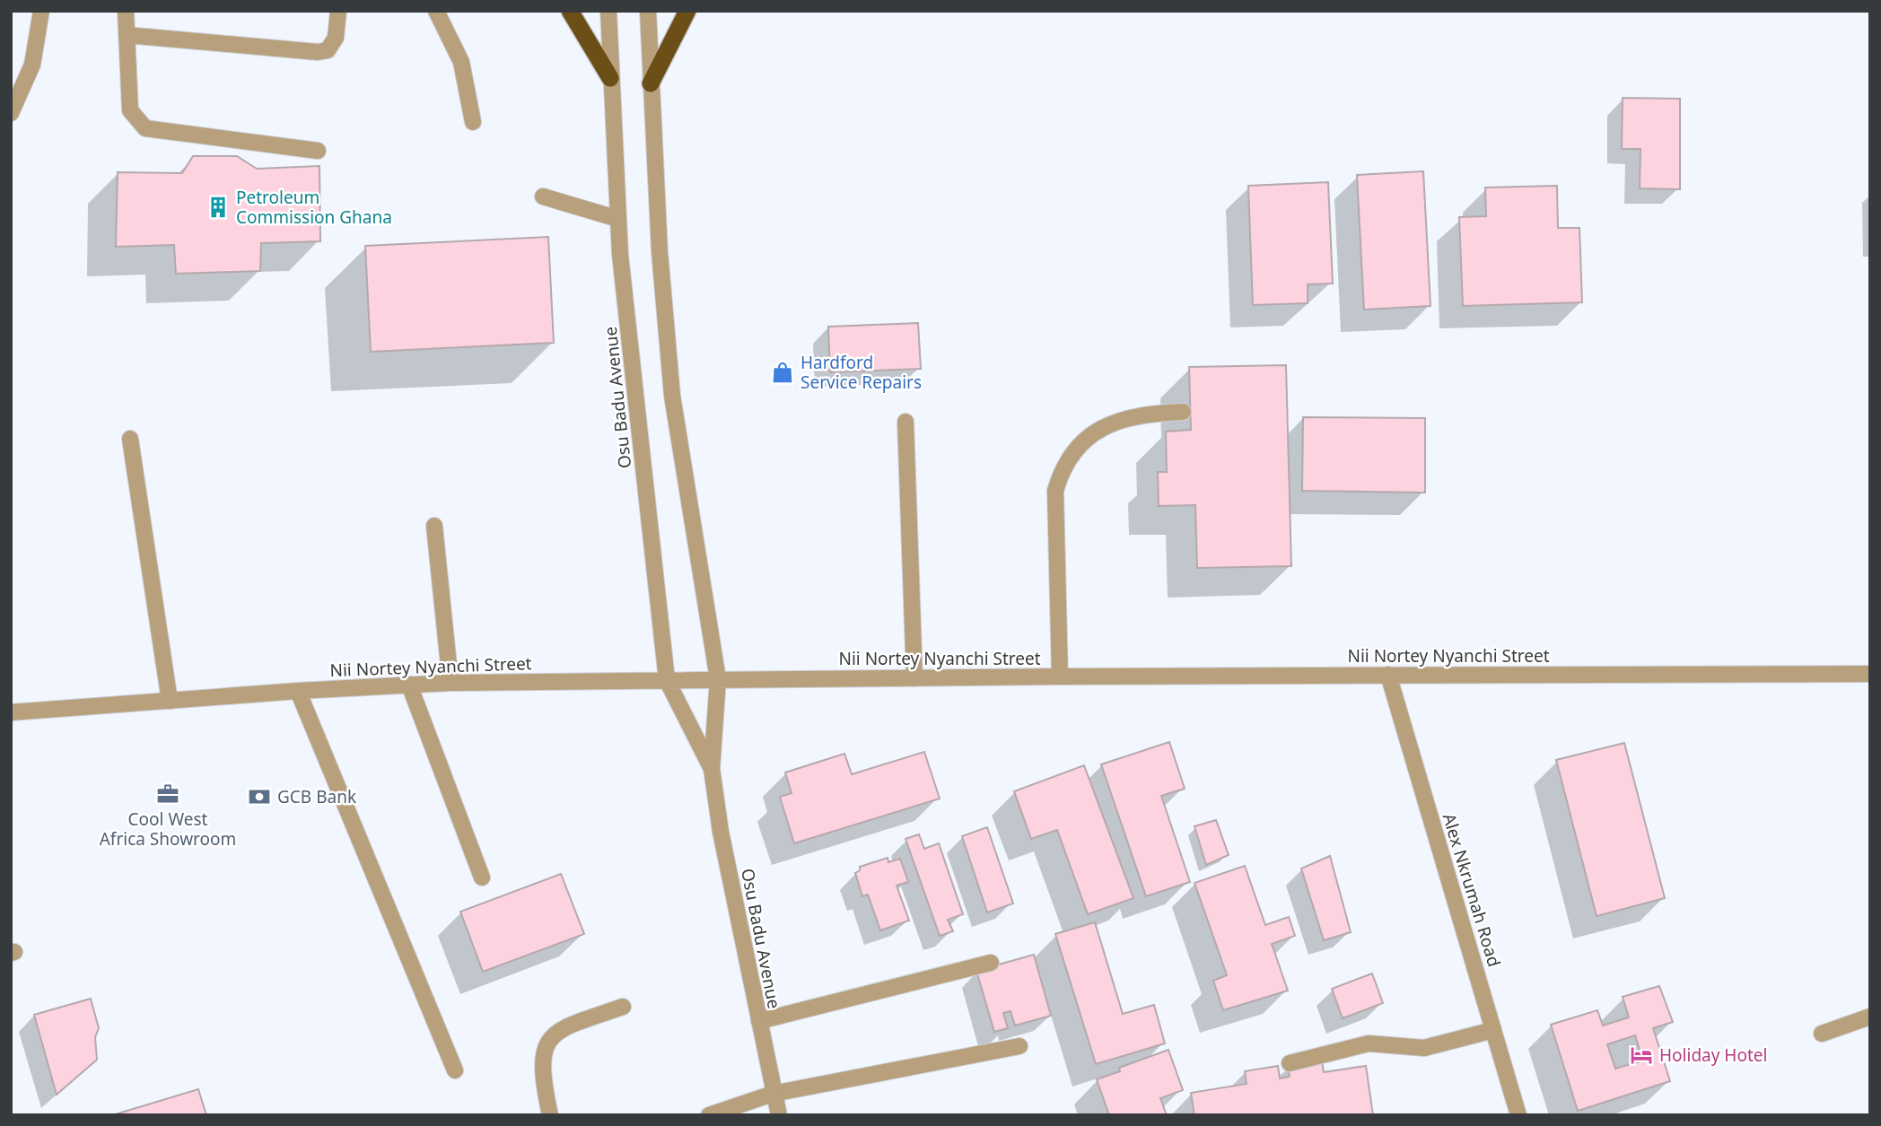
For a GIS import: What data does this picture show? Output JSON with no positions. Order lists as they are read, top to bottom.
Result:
{
  "streets": {
    "street": ["Osu Badu Avenue", "Nii Nortey Nyanchi Street", "Alex Nkrumah Road"]
  },
  "crossings": [
    ["Osu Badu Avenue", "Nii Nortey Nyanchi Street"],
    ["Nii Nortey Nyanchi Street", "Alex Nkrumah Road"]
  ],
  "places": {
    "building": ["Petroleum Commission Ghana"],
    "shop": ["Hardford Service Repairs"],
    "office": ["Cool West Africa Showroom"],
    "bank": ["GCB Bank"],
    "hotel": ["Holiday Hotel"]
  }
}
